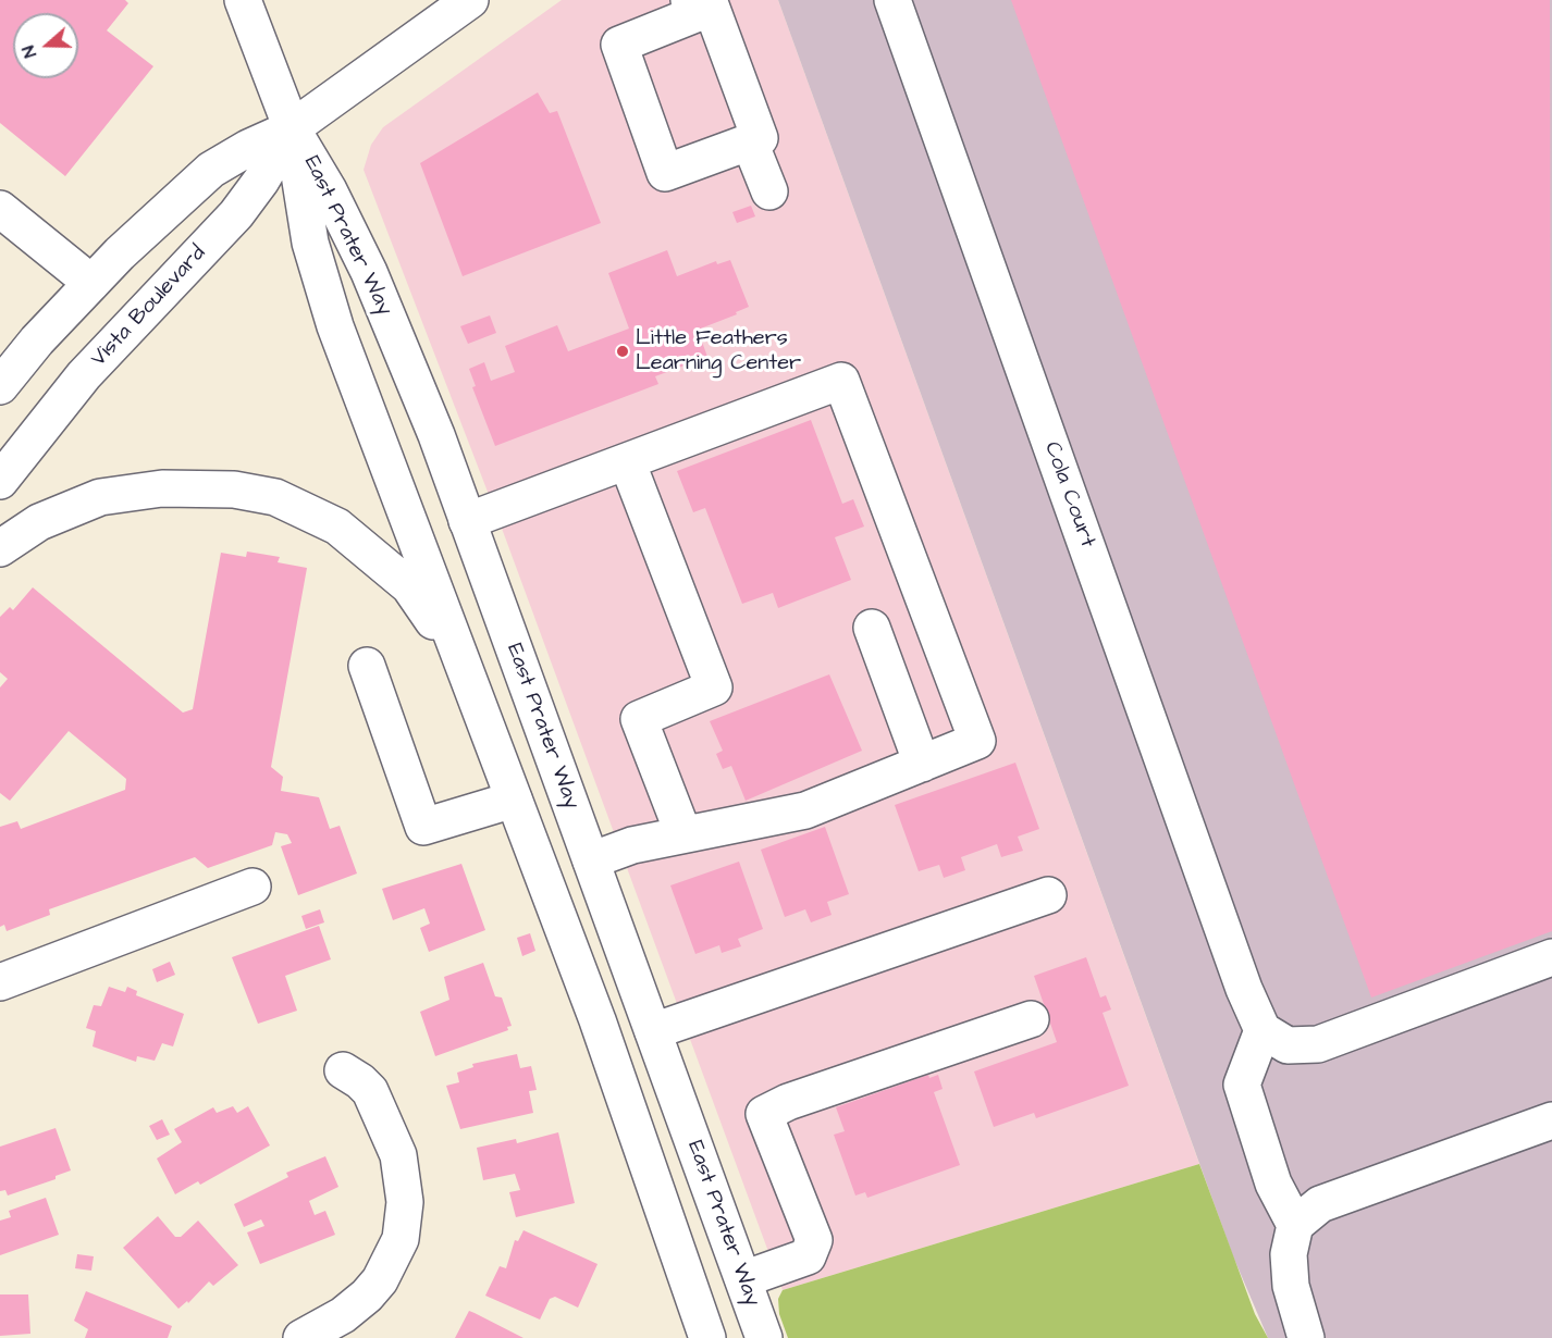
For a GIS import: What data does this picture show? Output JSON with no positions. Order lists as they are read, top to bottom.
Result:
{
  "streets": {
    "main road": ["East Prater Way", "Vista Boulevard", "Cola Court"]
  },
  "crossings": [
    ["East Prater Way", "Vista Boulevard"]
  ],
  "places": ["Little Feathers Learning Center"],
  "north": "left"
}
